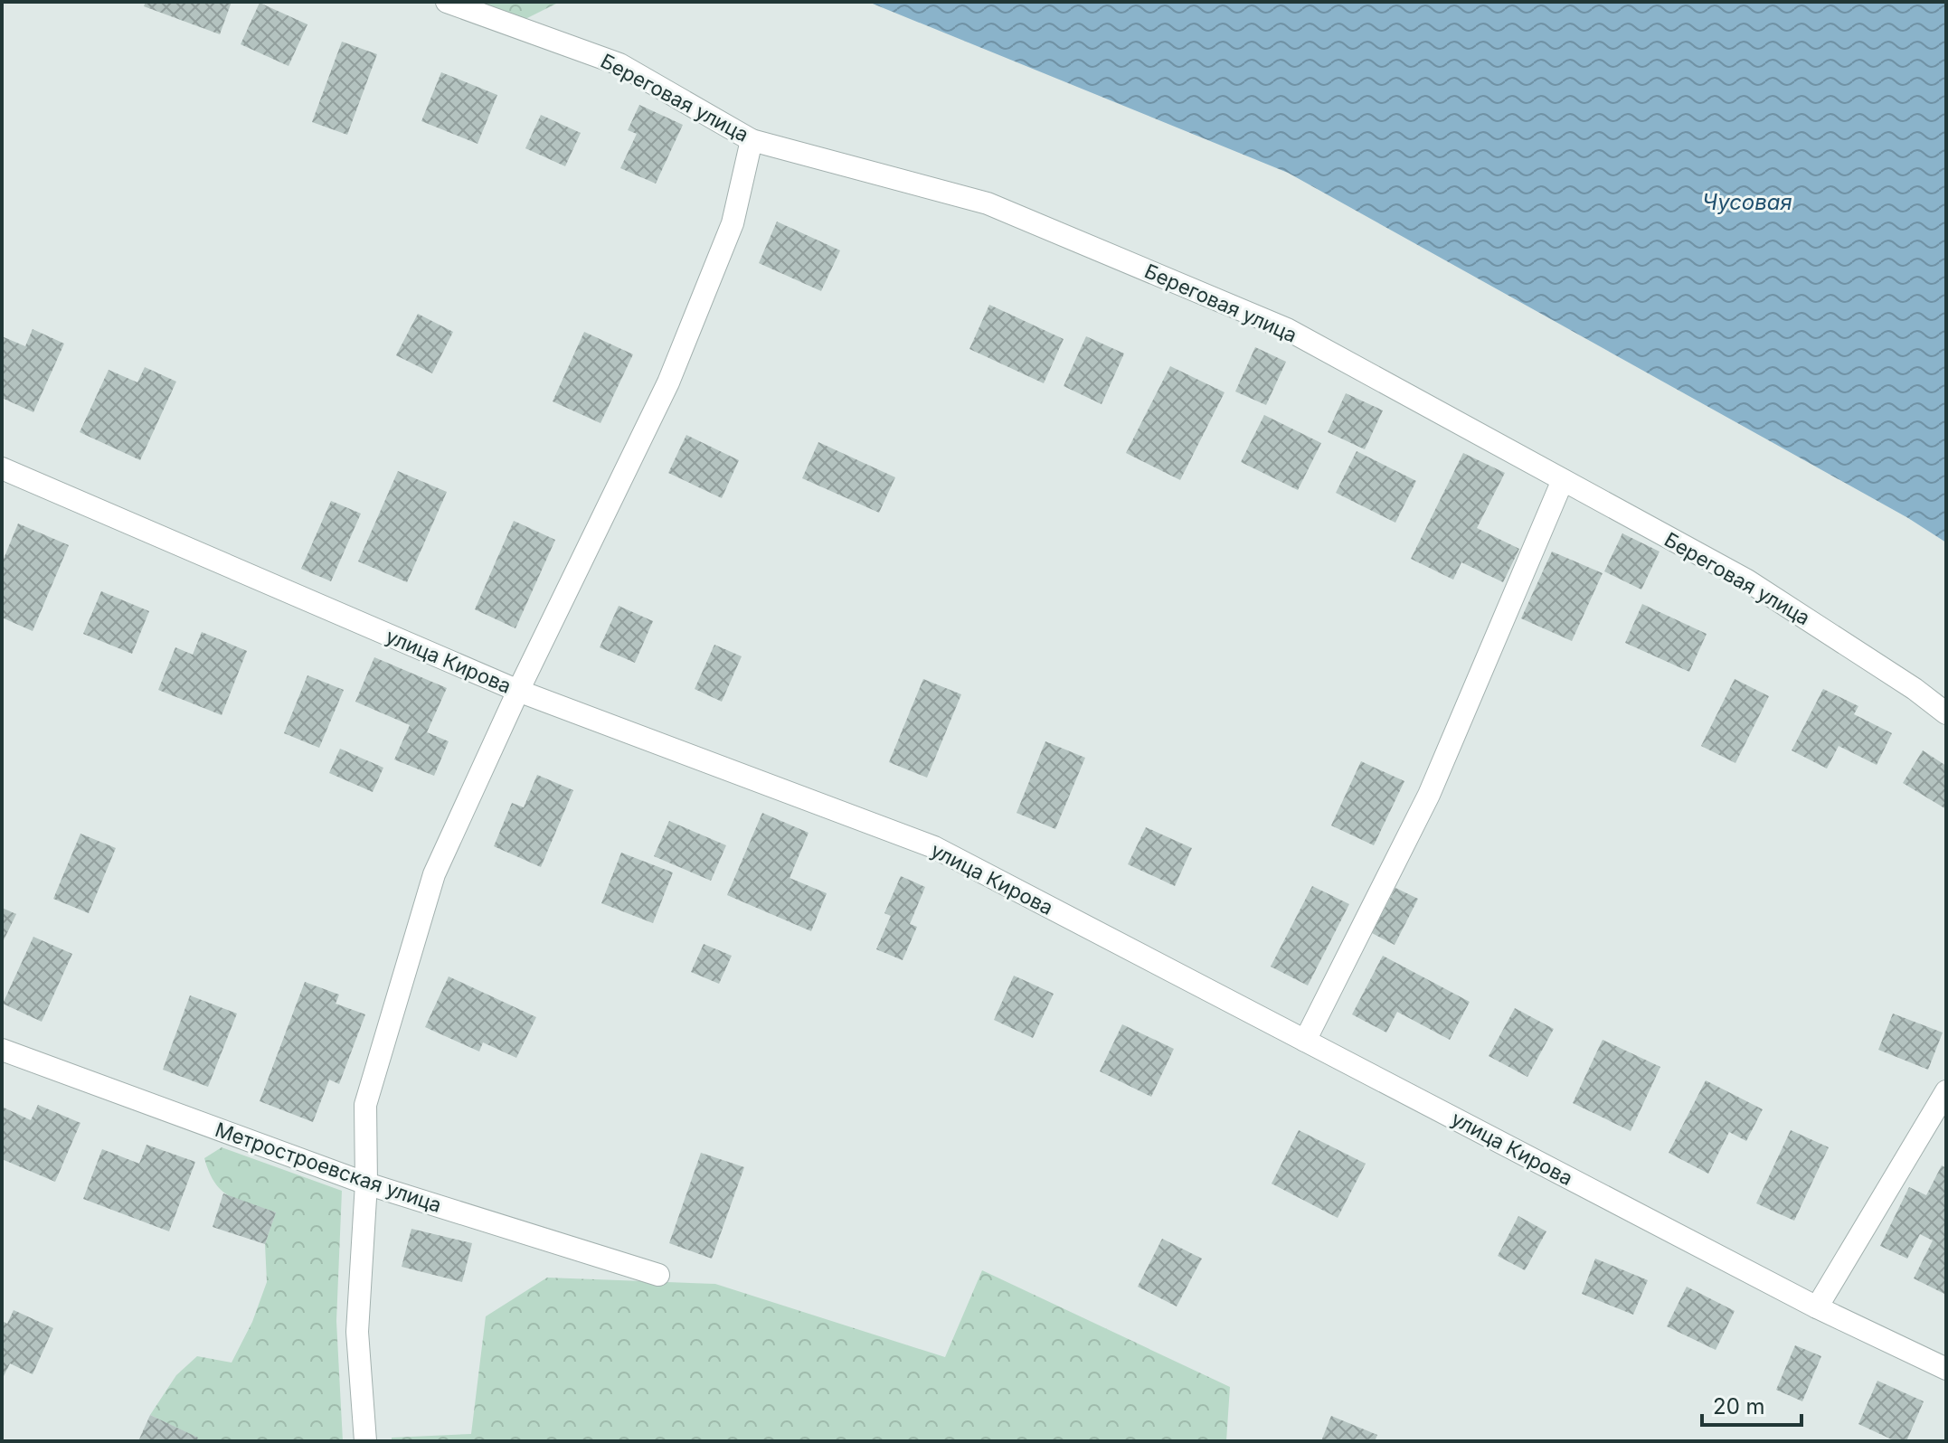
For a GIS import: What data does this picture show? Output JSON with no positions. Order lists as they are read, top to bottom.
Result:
{
  "streets": {
    "street": ["Береговая улица", "улица Кирова", "Метростроевская улица"]
  },
  "water": ["Чусовая"],
  "scale_bar": "20 m"
}
